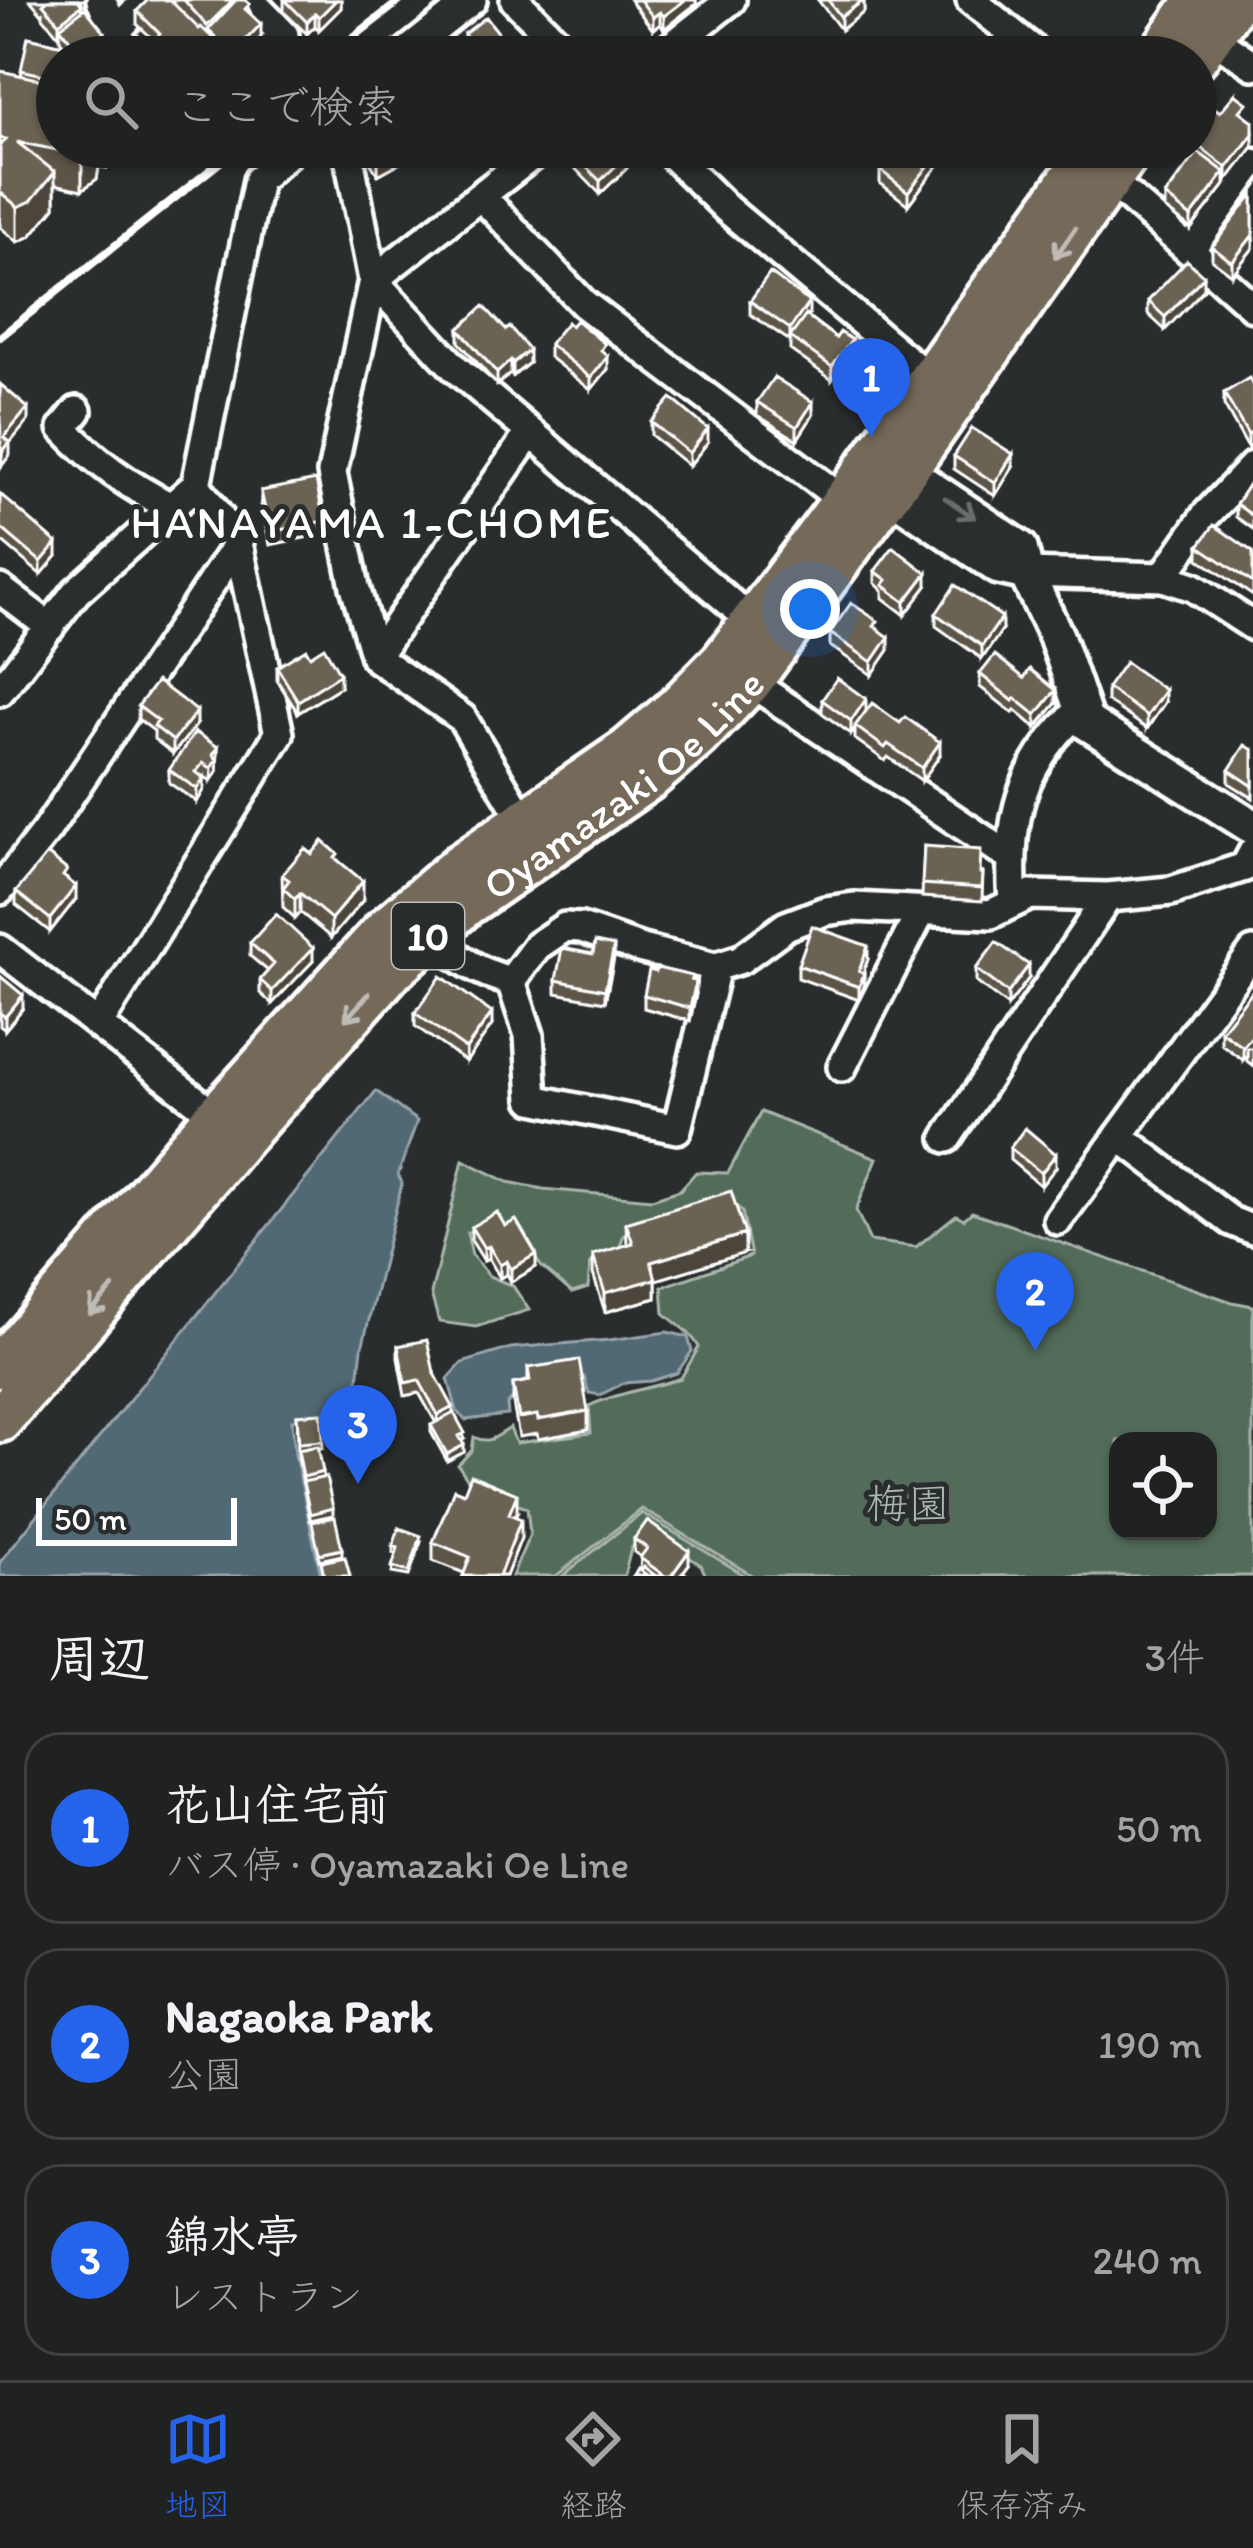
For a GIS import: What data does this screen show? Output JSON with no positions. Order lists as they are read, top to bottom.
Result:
{
  "streets": {
    "main road": ["Oyamazaki Oe Line", "10"]
  },
  "districts": ["HANAYAMA 1-CHOME"],
  "parks": ["梅園"],
  "scale_bar": "50 m",
  "page": {
    "search": "ここで検索",
    "pins": ["1", "2", "3"],
    "scale": "50 m",
    "heading": ["周辺", "3件"],
    "list": [
      {
        "mark": "1",
        "name": "花山住宅前",
        "note": "バス停 · Oyamazaki Oe Line",
        "value": "50 m"
      },
      {
        "mark": "2",
        "name": "Nagaoka Park",
        "note": "公園",
        "value": "190 m"
      },
      {
        "mark": "3",
        "name": "錦水亭",
        "note": "レストラン",
        "value": "240 m"
      }
    ],
    "nav": ["地図", "経路", "保存済み"]
  }
}
